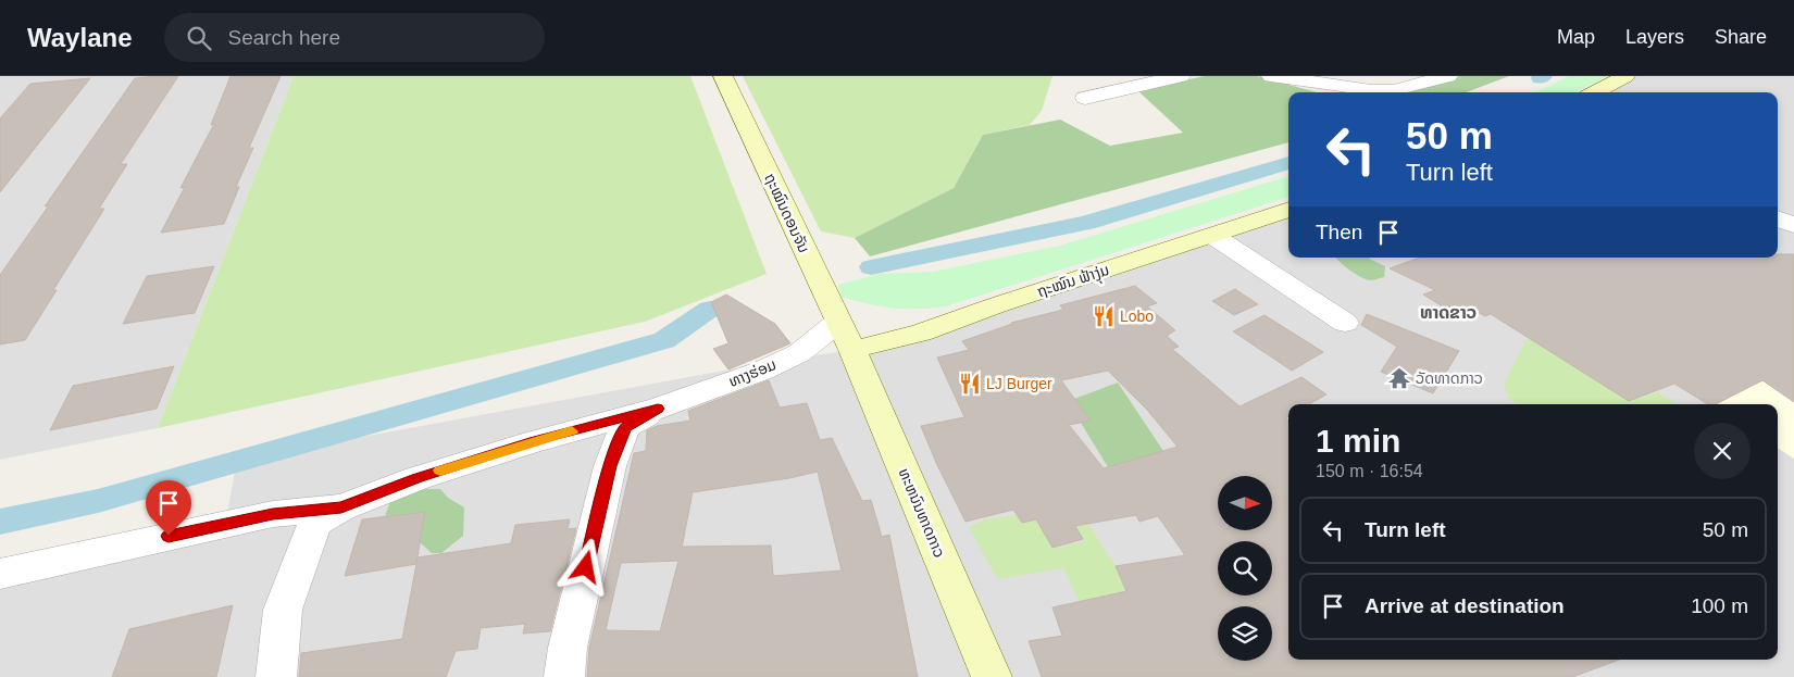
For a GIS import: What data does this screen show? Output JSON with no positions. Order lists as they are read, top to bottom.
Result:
{
  "streets": {
    "street": [
      "ຖະໝົນດອນຈັນ",
      "ຖະໝົນ ຟ້າງຸ່ມ",
      "ທາງຮ່ອມ",
      "ທະຫນົນທາດກາວ"
    ]
  },
  "crossings": [
    ["ຖະໝົນດອນຈັນ", "ຖະໝົນ ຟ້າງຸ່ມ"],
    ["ຖະໝົນດອນຈັນ", "ທາງຮ່ອມ"],
    ["ຖະໝົນດອນຈັນ", "ທະຫນົນທາດກາວ"],
    ["ຖະໝົນ ຟ້າງຸ່ມ", "ທາງຮ່ອມ"],
    ["ຖະໝົນ ຟ້າງຸ່ມ", "ທະຫນົນທາດກາວ"],
    ["ທາງຮ່ອມ", "ທະຫນົນທາດກາວ"]
  ],
  "districts": ["ທາດຂາວ"],
  "places": {
    "restaurant": ["Lobo", "LJ Burger"],
    "temple": ["ວັດທາດກາວ"]
  },
  "north": "right",
  "page": {
    "header": "Waylane",
    "search": "Search here",
    "nav": ["Map", "Layers", "Share"],
    "turn": ["50 m", "Turn left"],
    "then": "Then",
    "heading": ["1 min", "150 m · 16:54"],
    "list": [
      {
        "name": "Turn left",
        "value": "50 m"
      },
      {
        "name": "Arrive at destination",
        "value": "100 m"
      }
    ]
  }
}
